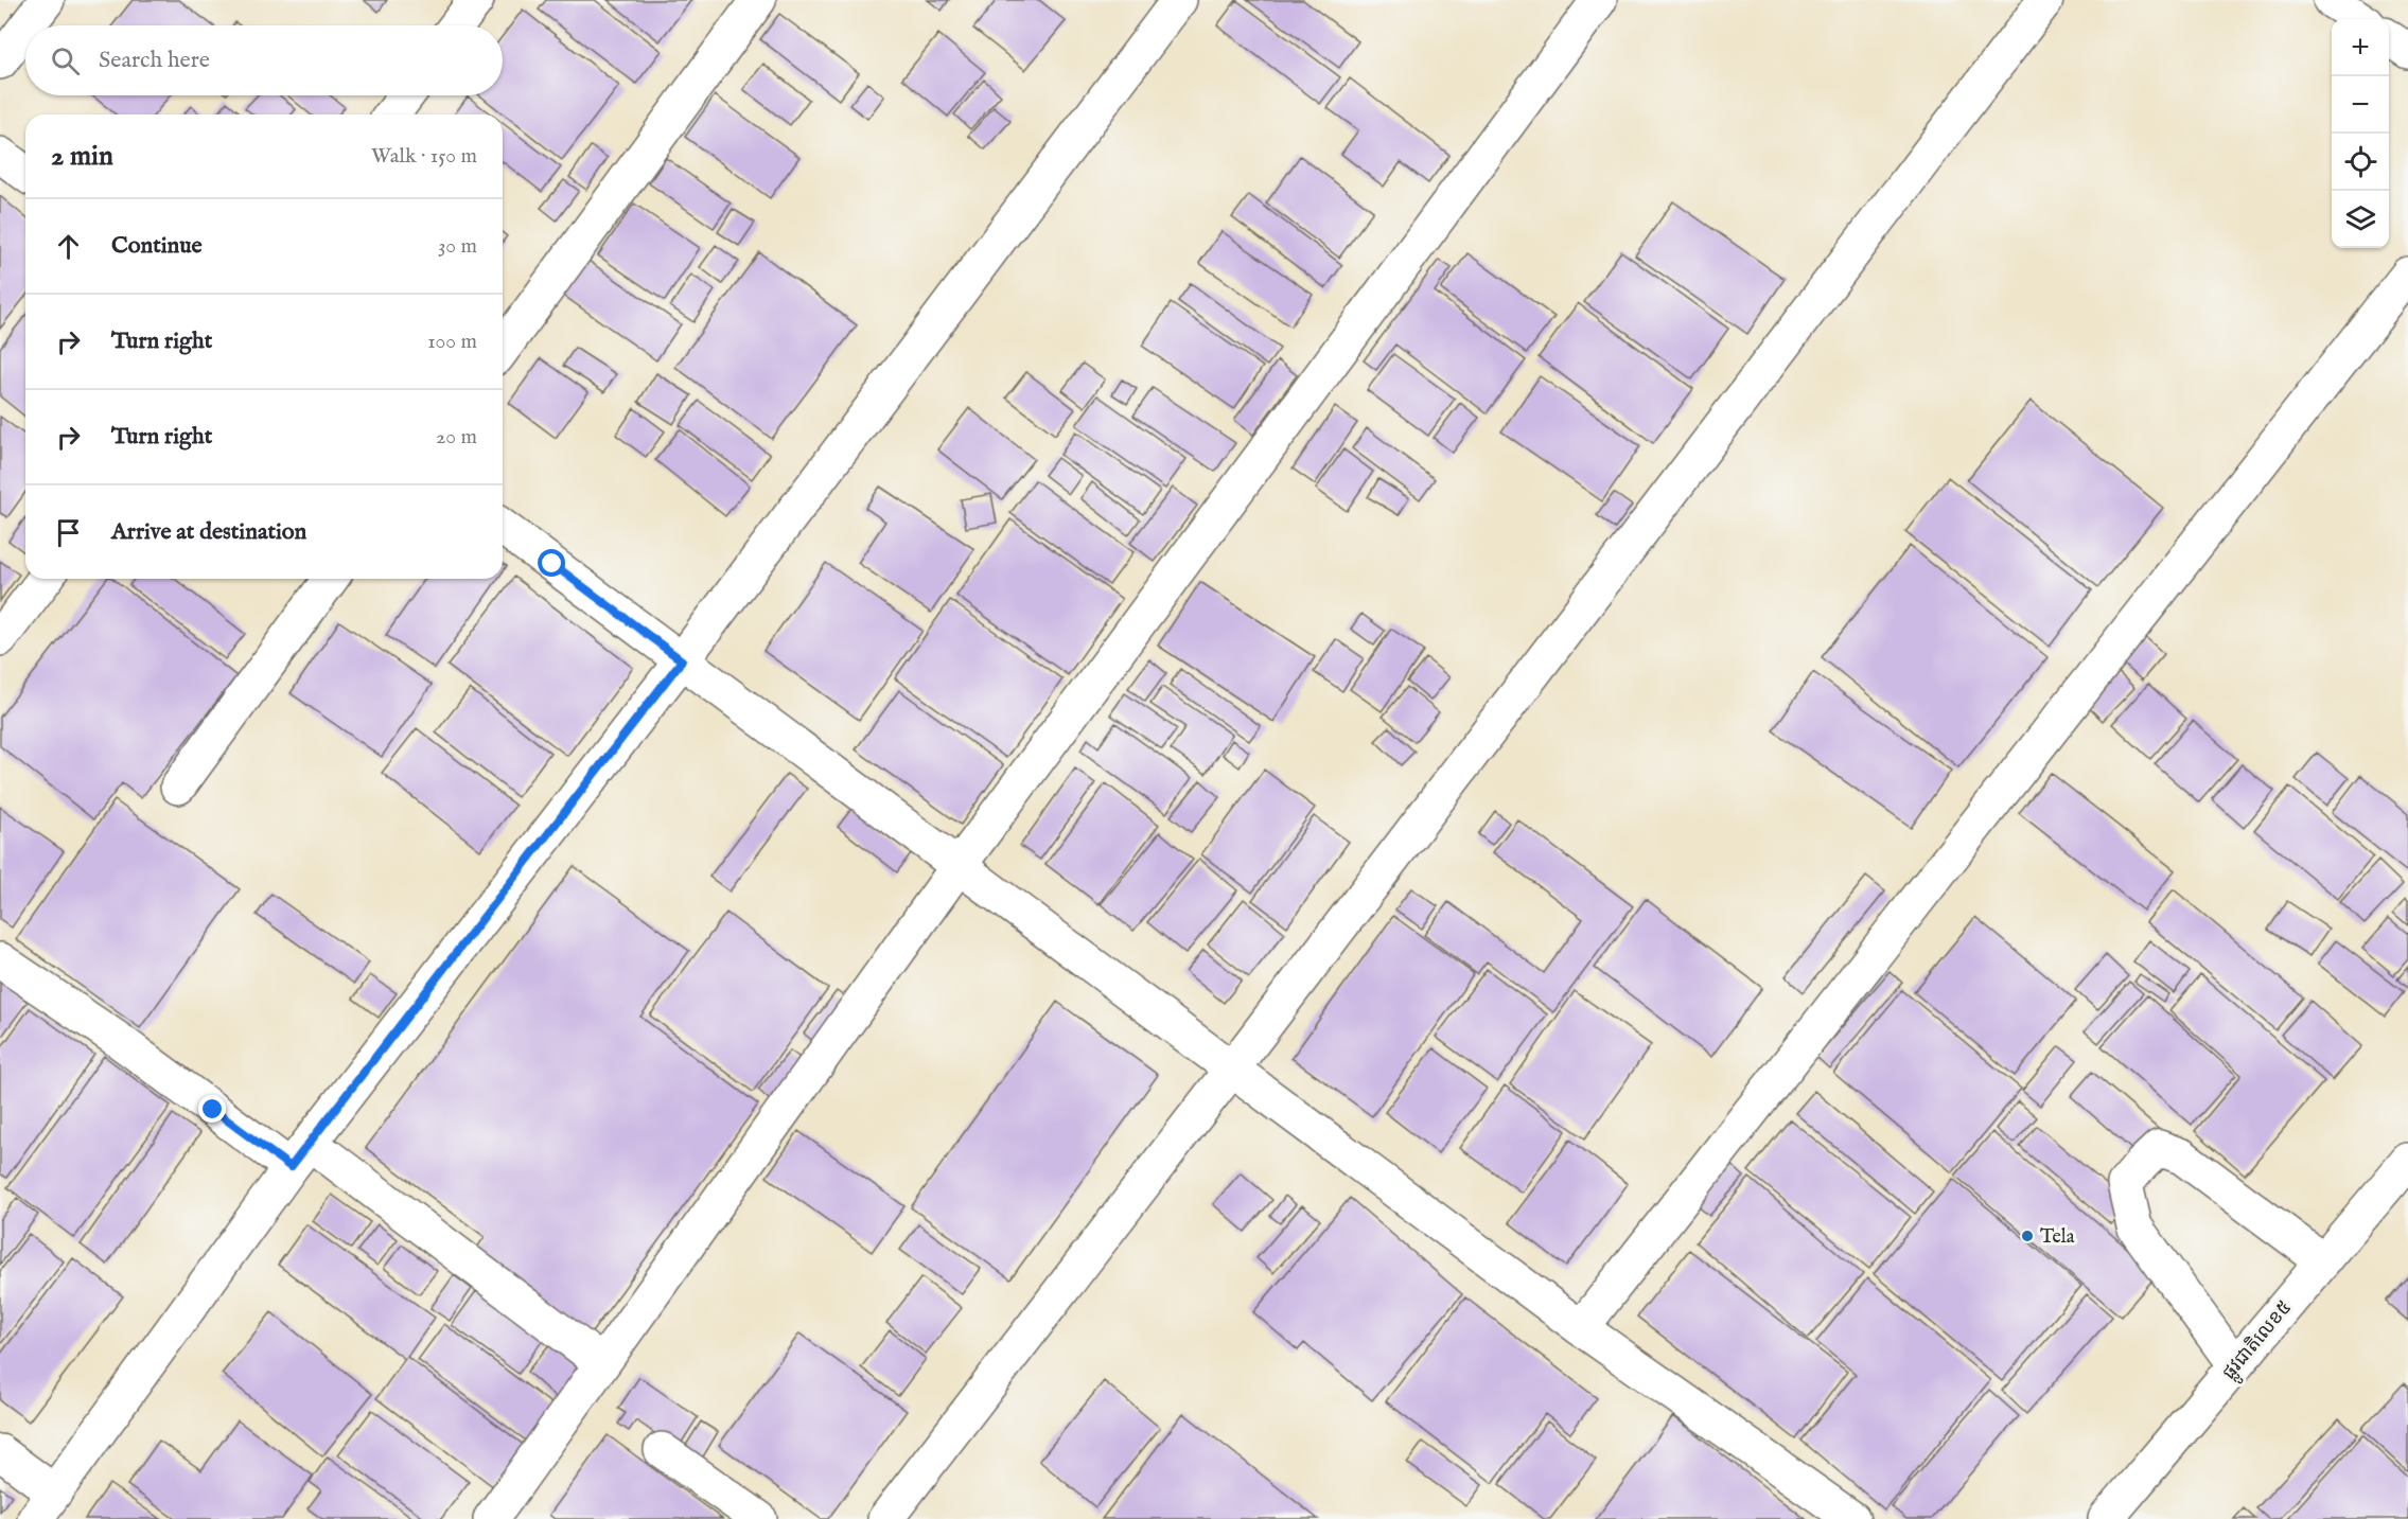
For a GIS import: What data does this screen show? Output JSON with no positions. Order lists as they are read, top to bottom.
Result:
{
  "streets": {
    "main road": ["ផ្លូវជាតិលេខ៥"]
  },
  "places": ["Tela"],
  "page": {
    "map_buttons": ["+", "−"],
    "search": "Search here",
    "heading": ["2 min", "Walk · 150 m"],
    "list": [
      ["Continue", "30 m"],
      ["Turn right", "100 m"],
      ["Turn right", "20 m"],
      "Arrive at destination"
    ]
  }
}
